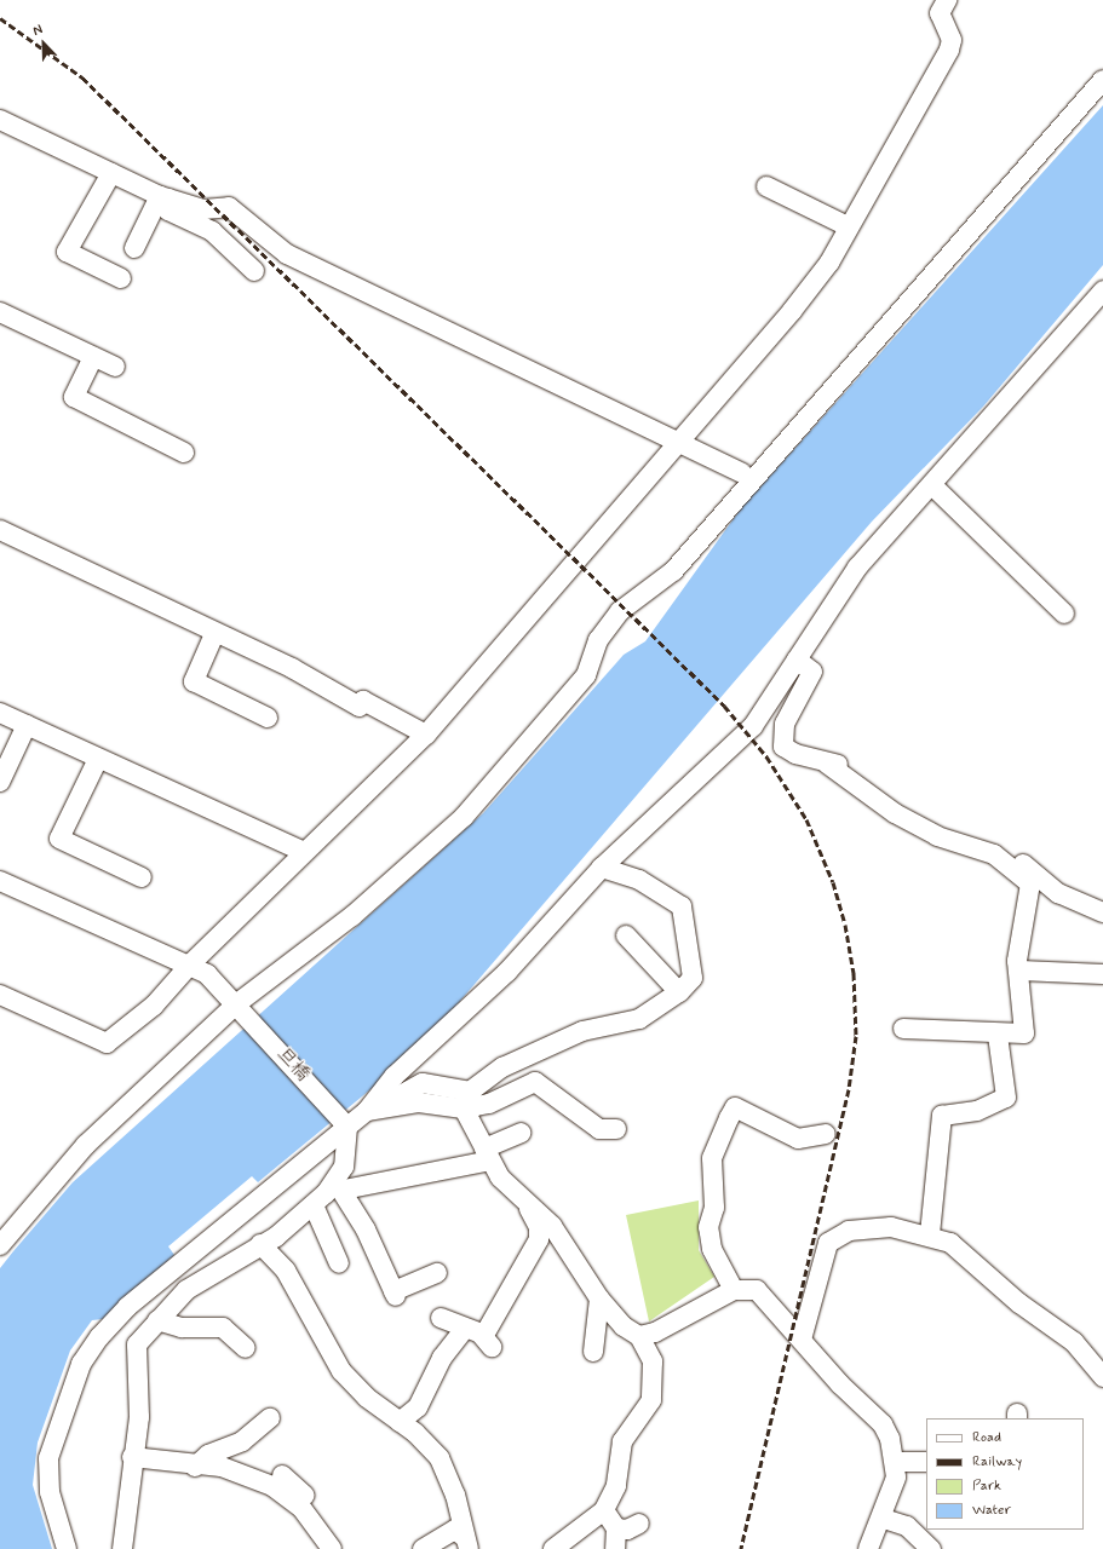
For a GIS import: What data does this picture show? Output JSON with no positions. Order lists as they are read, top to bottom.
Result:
{
  "streets": {
    "street": ["旦橋"]
  },
  "legend": [
    "Road",
    "Railway",
    "Park",
    "Water"
  ],
  "north": "top left"
}
